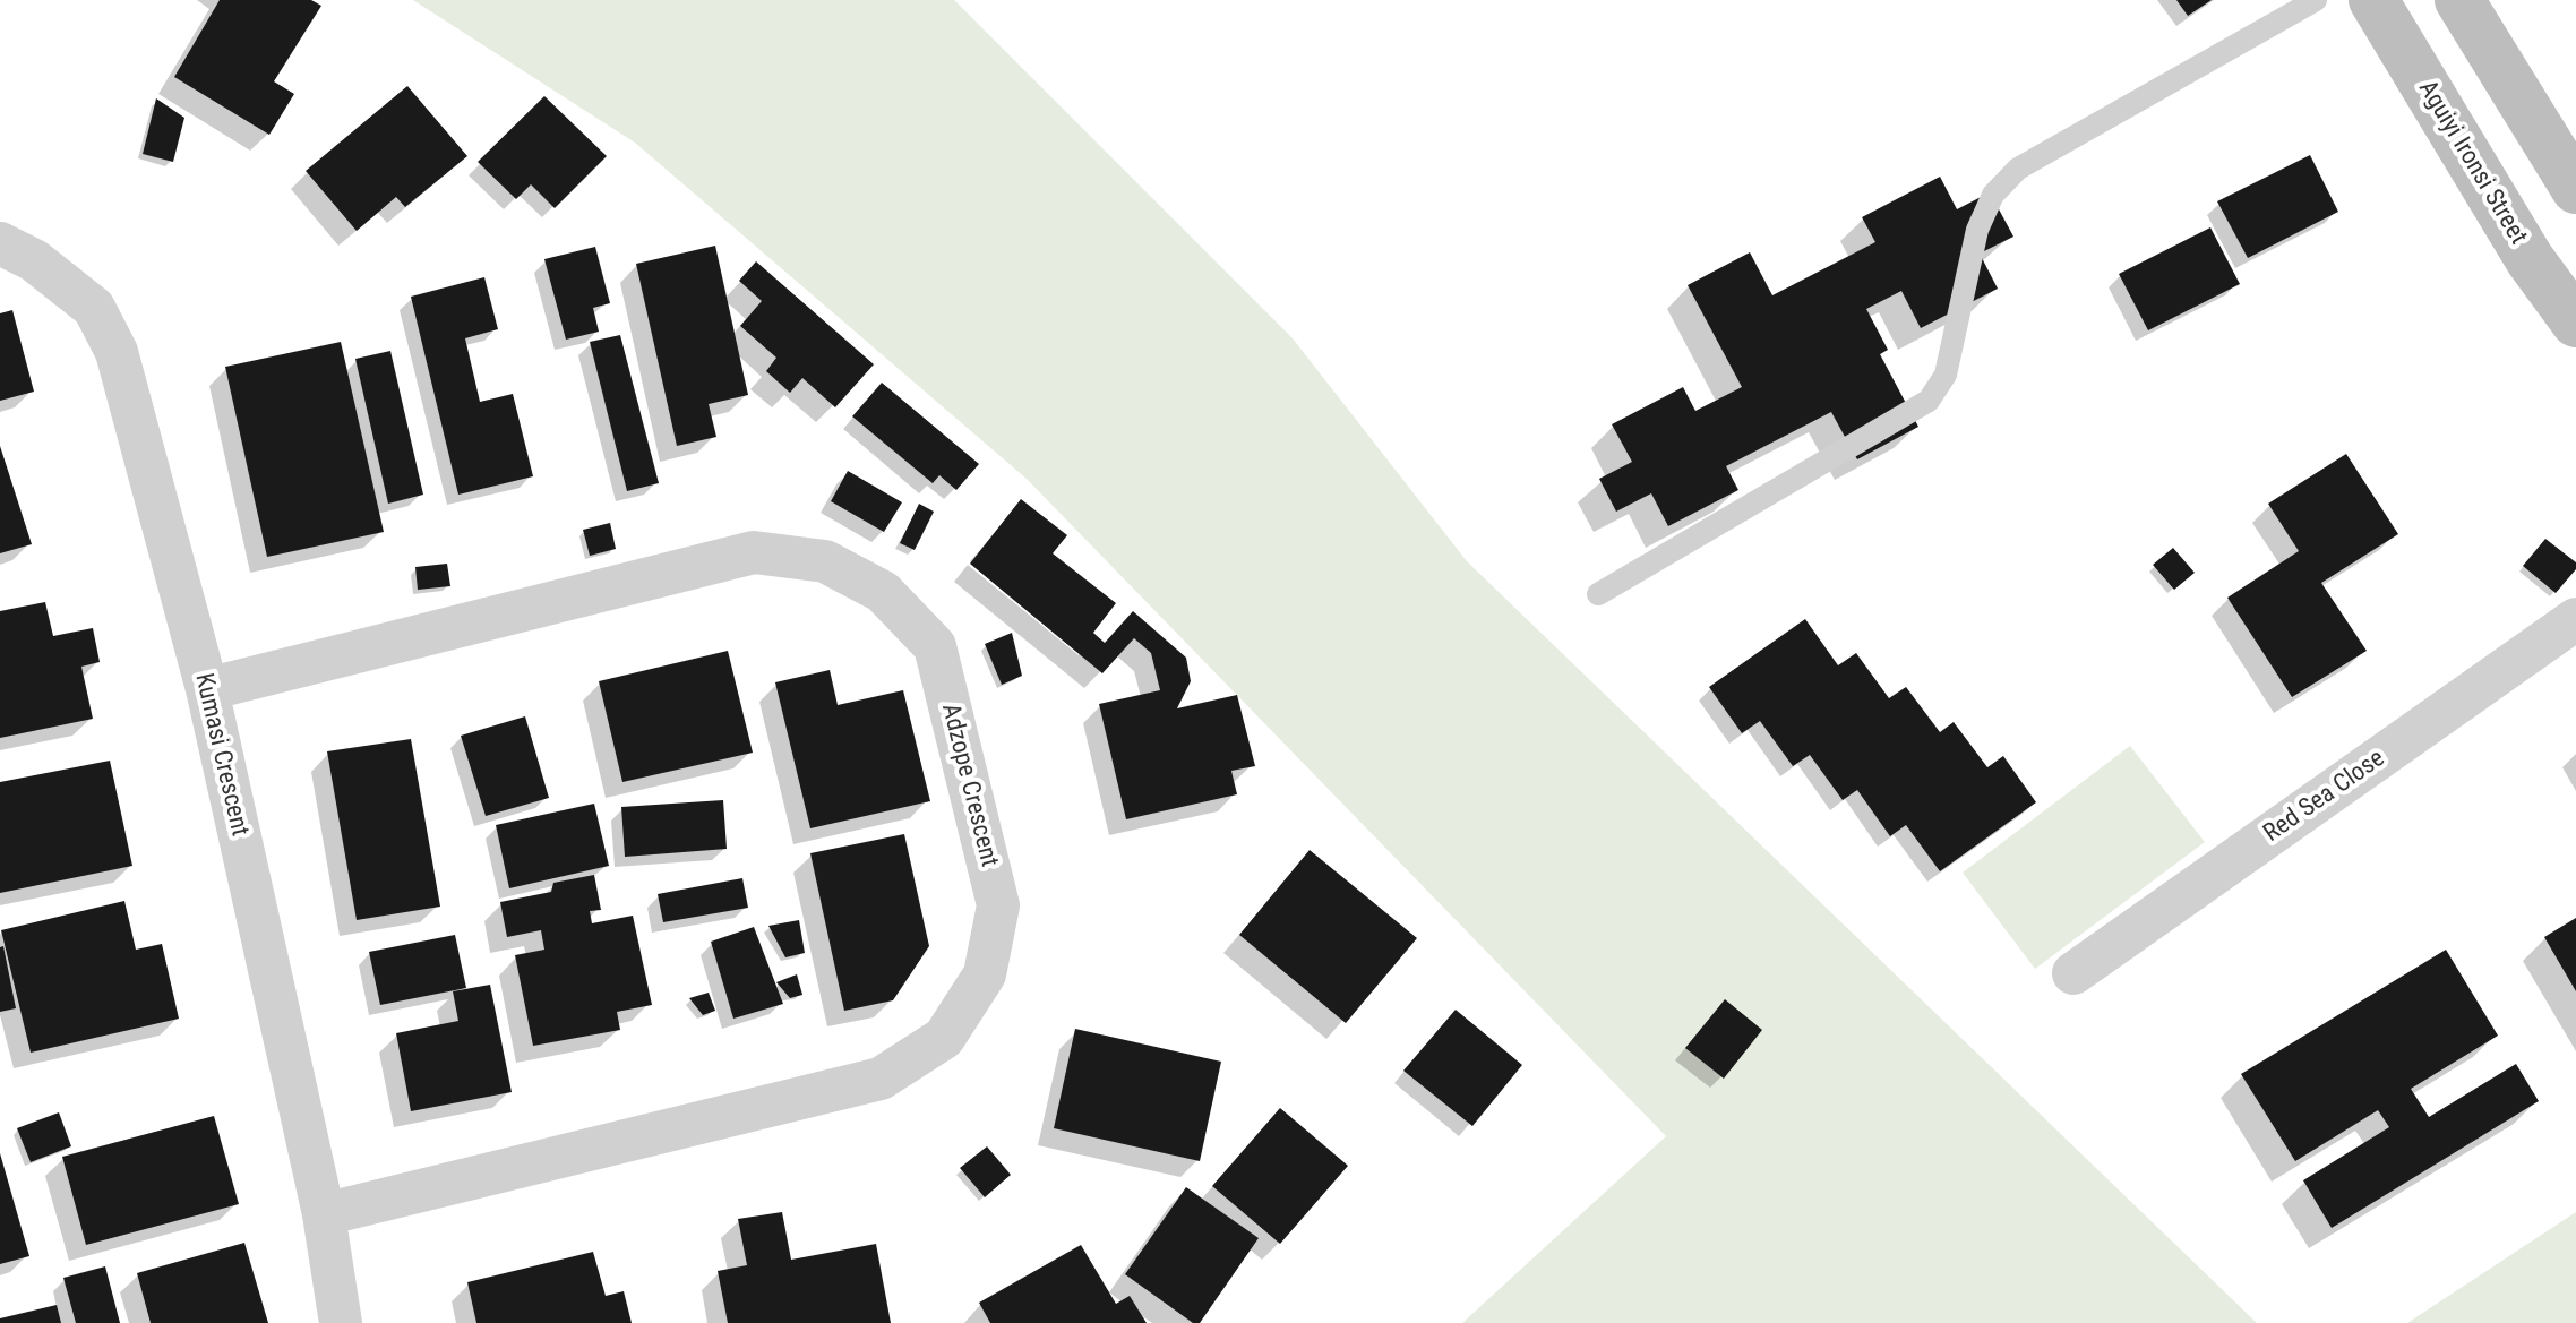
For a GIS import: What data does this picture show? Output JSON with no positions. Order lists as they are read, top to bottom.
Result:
{
  "streets": {
    "main road": ["Aguiyi Ironsi Street"],
    "street": ["Kumasi Crescent", "Adzope Crescent", "Red Sea Close"]
  },
  "crossings": [
    ["Kumasi Crescent", "Adzope Crescent"]
  ]
}
